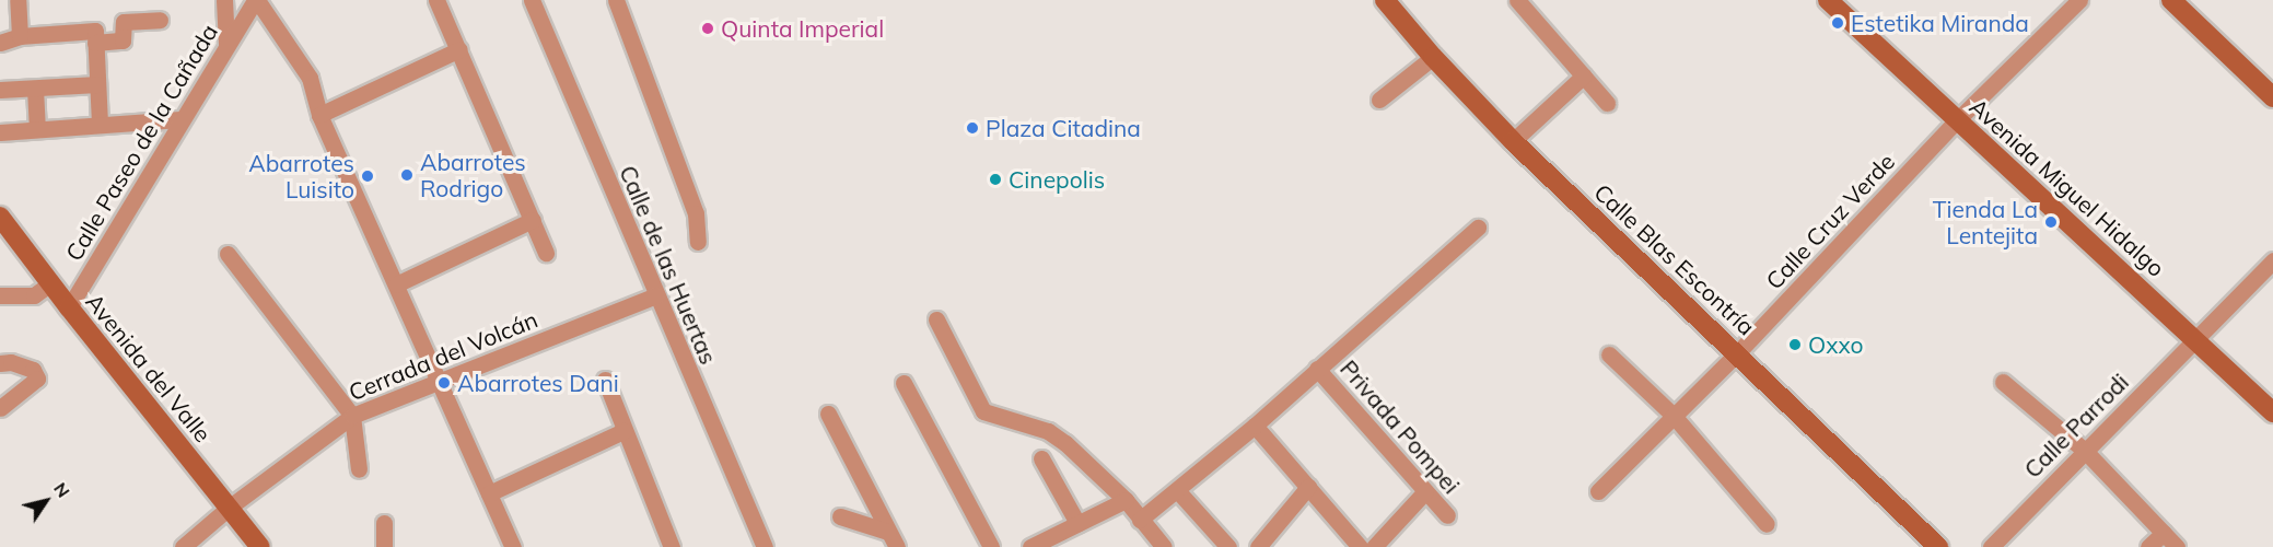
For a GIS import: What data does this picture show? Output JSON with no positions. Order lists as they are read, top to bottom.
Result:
{
  "streets": {
    "street": [
      "Calle Paseo de la Cañada",
      "Avenida Miguel Hidalgo",
      "Calle Cruz Verde",
      "Calle Blas Escontría",
      "Calle de las Huertas",
      "Cerrada del Volcán",
      "Avenida del Valle",
      "Calle Parrodi",
      "Privada Pompei"
    ]
  },
  "crossings": [
    ["Calle Paseo de la Cañada", "Avenida del Valle"],
    ["Avenida Miguel Hidalgo", "Calle Cruz Verde"],
    ["Avenida Miguel Hidalgo", "Calle Parrodi"],
    ["Calle Cruz Verde", "Calle Blas Escontría"],
    ["Calle de las Huertas", "Cerrada del Volcán"],
    ["Cerrada del Volcán", "Avenida del Valle"]
  ],
  "places": [
    "Estetika Miranda",
    "Quinta Imperial",
    "Plaza Citadina",
    "Abarrotes Rodrigo",
    "Abarrotes Luisito",
    "Cinepolis",
    "Tienda La Lentejita",
    "Oxxo",
    "Abarrotes Dani"
  ],
  "north": "top right"
}
